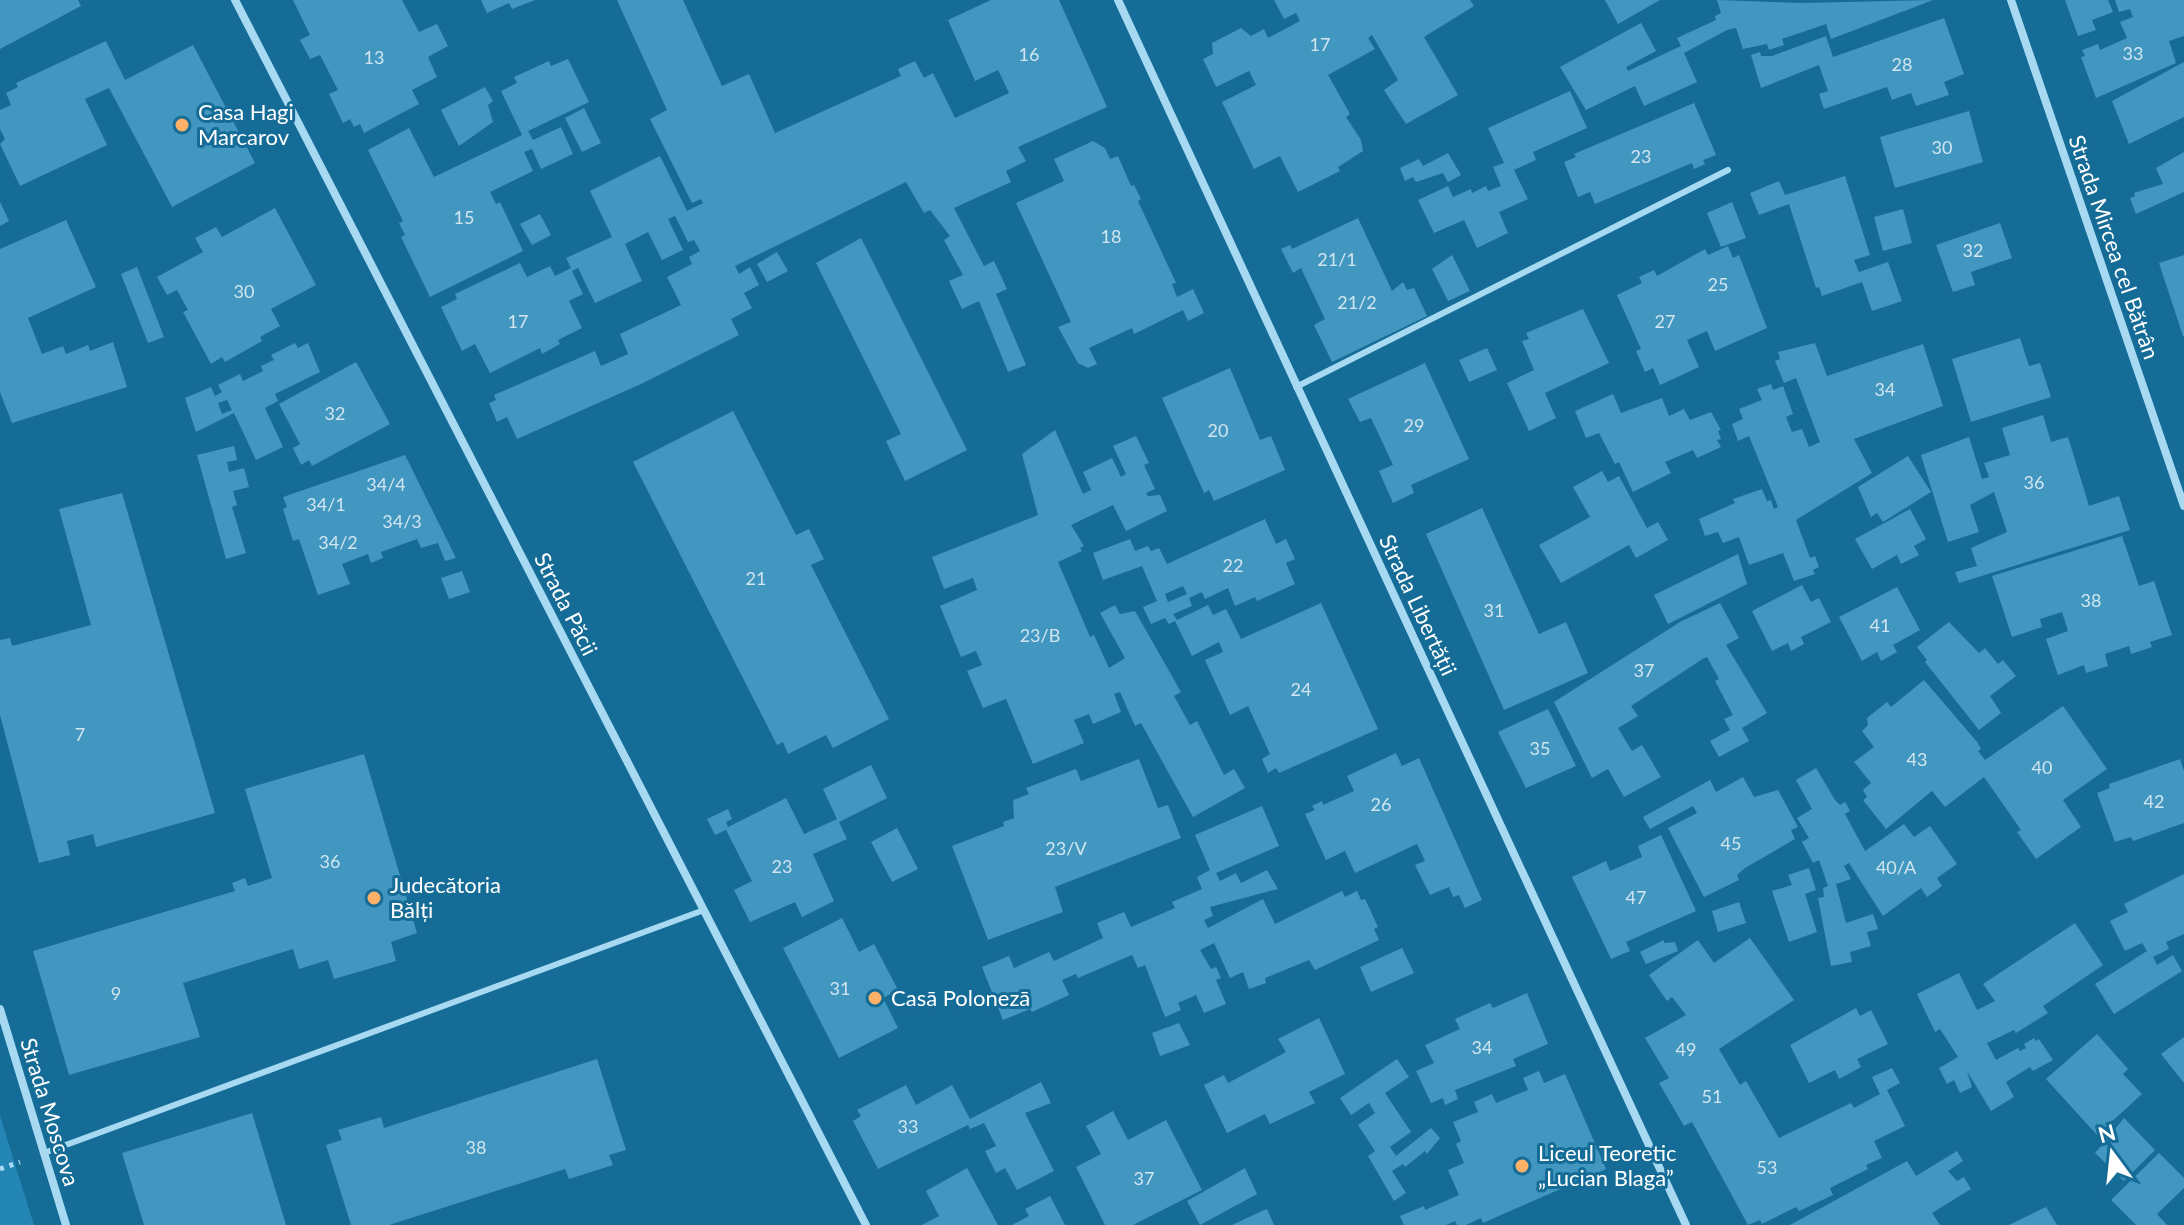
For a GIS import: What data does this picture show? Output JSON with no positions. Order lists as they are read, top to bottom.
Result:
{
  "streets": {
    "street": [
      "Strada Mircea cel Bătrân",
      "Strada Păcii",
      "Strada Libertății",
      "Strada Moscova"
    ]
  },
  "places": [
    "Casa Hagi Marcarov",
    "Judecătoria Bălți",
    "Casā Polonezā",
    "Liceul Teoretic „Lucian Blaga”"
  ],
  "house_numbers": [
    "17",
    "33",
    "16",
    "13",
    "28",
    "30",
    "23",
    "15",
    "18",
    "32",
    "21/1",
    "25",
    "30",
    "21/2",
    "17",
    "27",
    "34",
    "32",
    "29",
    "20",
    "36",
    "34/4",
    "34/1",
    "34/3",
    "34/2",
    "22",
    "21",
    "38",
    "31",
    "41",
    "23/B",
    "37",
    "24",
    "7",
    "35",
    "43",
    "40",
    "42",
    "26",
    "45",
    "23/V",
    "36",
    "23",
    "40/A",
    "47",
    "31",
    "9",
    "34",
    "49",
    "51",
    "33",
    "38",
    "53",
    "37"
  ],
  "north": "top"
}
